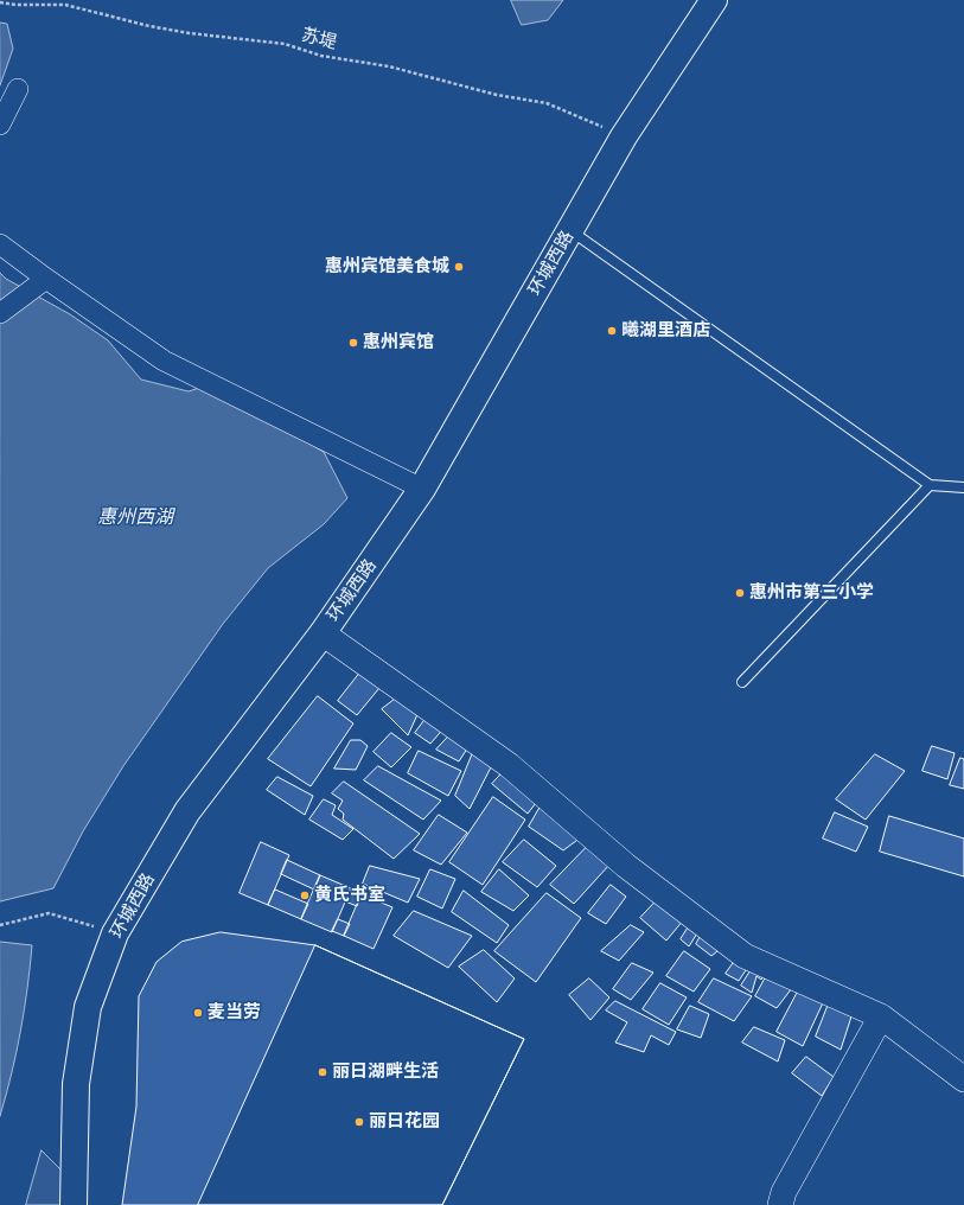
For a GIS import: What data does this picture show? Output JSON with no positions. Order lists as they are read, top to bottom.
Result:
{
  "streets": {
    "main road": ["环城西路"],
    "path": ["苏堤"]
  },
  "crossings": [
    ["苏堤", "环城西路"]
  ],
  "water": ["惠州西湖"],
  "places": [
    "惠州宾馆美食城",
    "曦湖里酒店",
    "惠州宾馆",
    "惠州市第三小学",
    "黄氏书室",
    "麦当劳",
    "丽日湖畔生活",
    "丽日花园"
  ]
}
